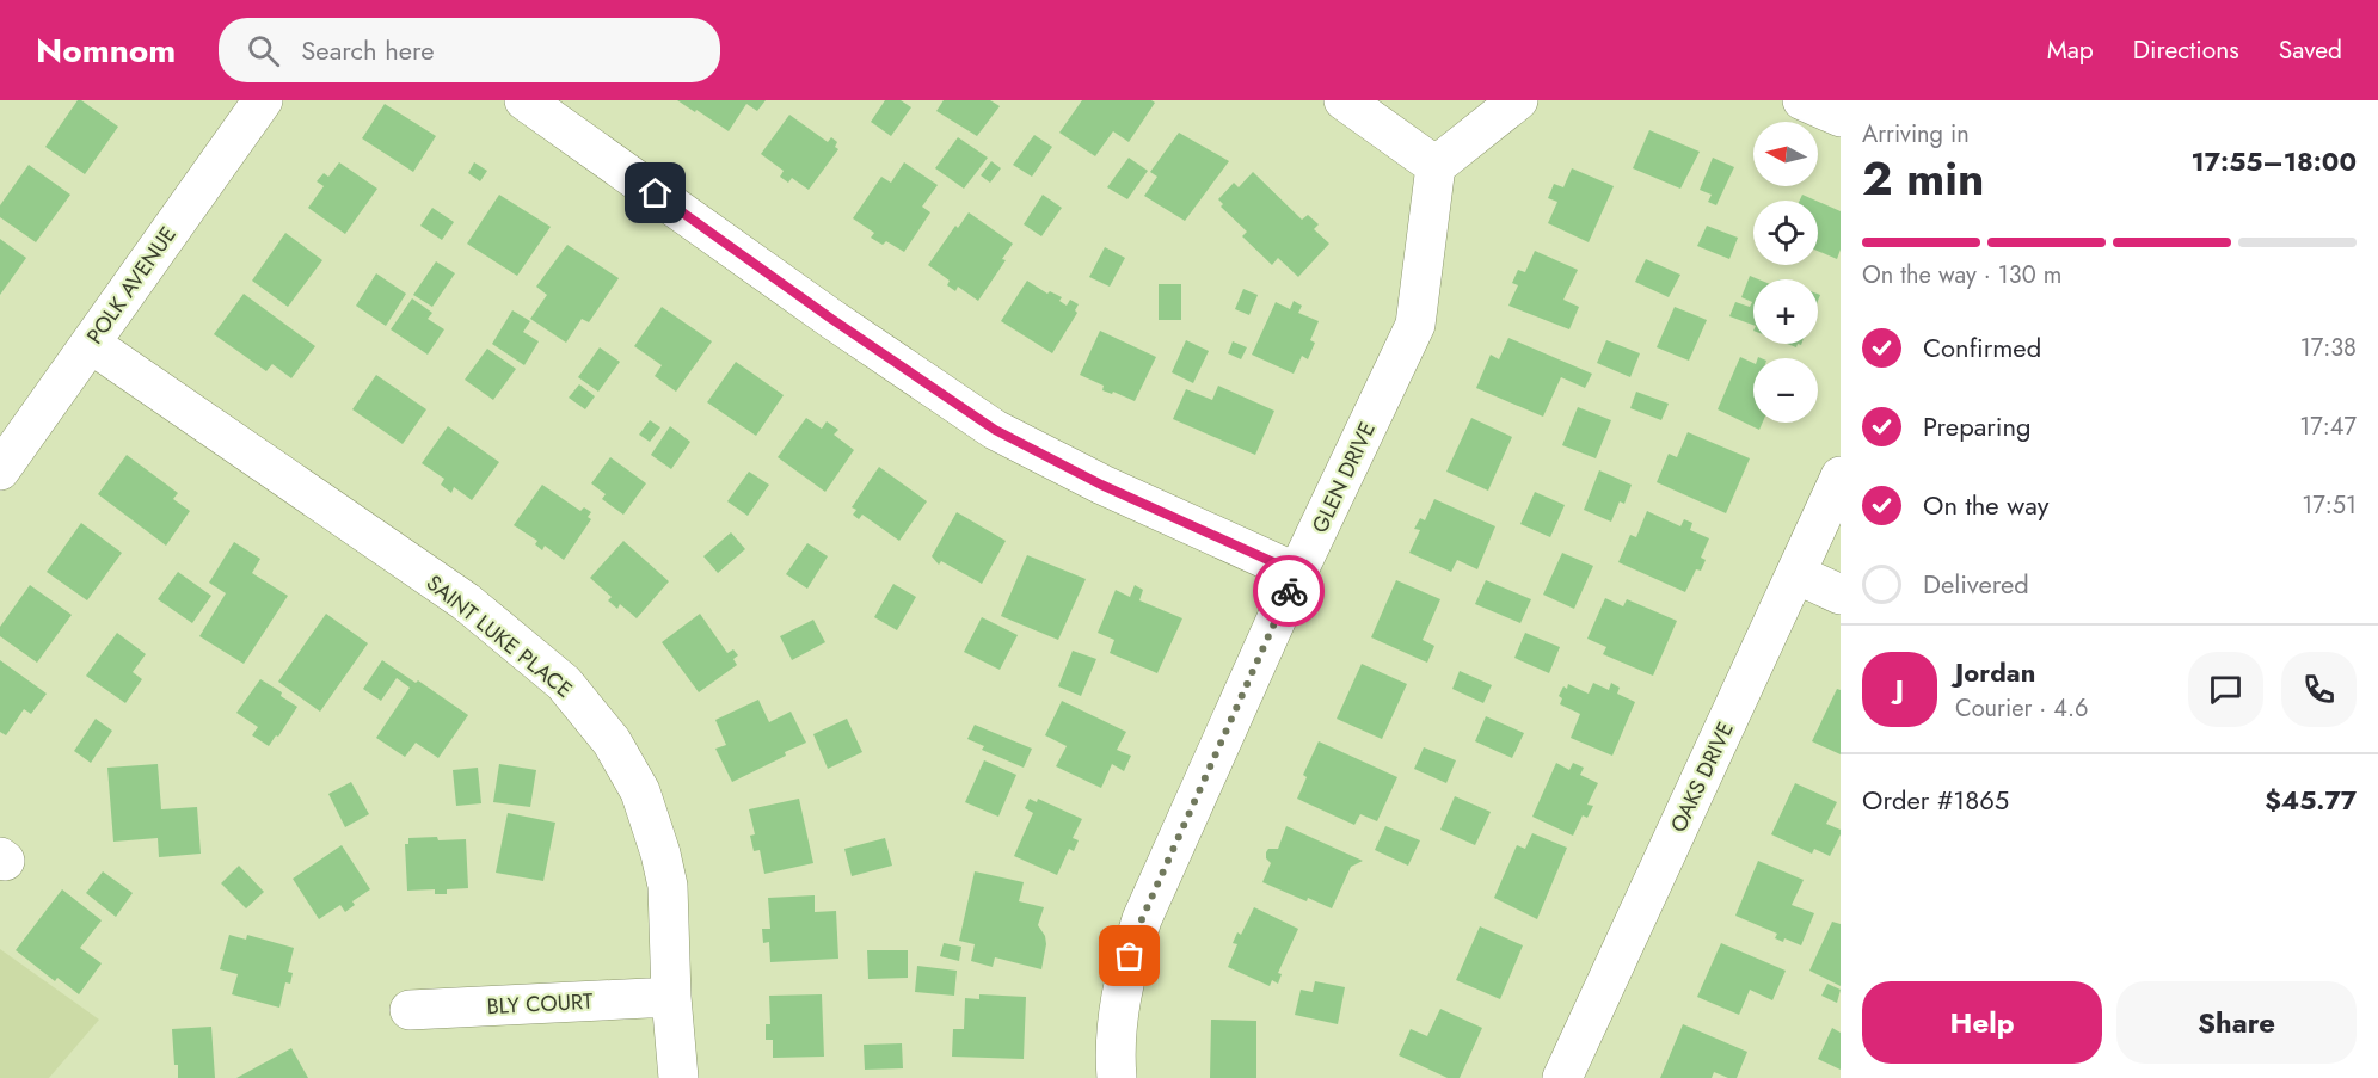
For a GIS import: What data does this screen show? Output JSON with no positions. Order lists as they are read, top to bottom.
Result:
{
  "streets": {
    "street": [
      "POLK AVENUE",
      "GLEN DRIVE",
      "SAINT LUKE PLACE",
      "OAKS DRIVE",
      "BLY COURT"
    ]
  },
  "crossings": [
    ["POLK AVENUE", "SAINT LUKE PLACE"],
    ["SAINT LUKE PLACE", "BLY COURT"]
  ],
  "north": "left",
  "page": {
    "header": "Nomnom",
    "search": "Search here",
    "nav": ["Map", "Directions", "Saved"],
    "heading": ["2 min", "Arriving in", "17:55–18:00"],
    "panel": [
      "Jordan",
      "Courier · 4.6",
      "Order #1865",
      "$45.77"
    ],
    "map_buttons": ["+", "−"],
    "bar": "On the way · 130 m",
    "list": [
      ["Confirmed", "17:38"],
      ["Preparing", "17:47"],
      ["On the way", "17:51"],
      "Delivered"
    ],
    "round": "J",
    "buttons": ["Help", "Share"]
  }
}
